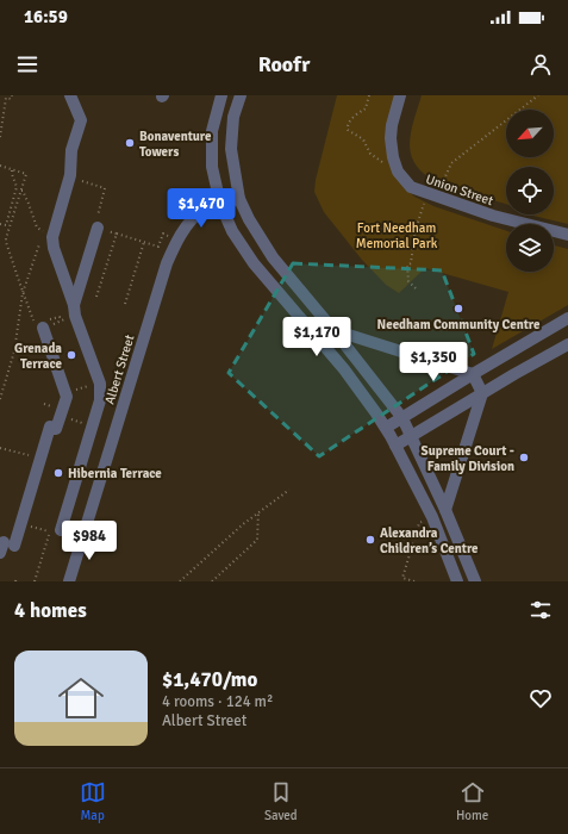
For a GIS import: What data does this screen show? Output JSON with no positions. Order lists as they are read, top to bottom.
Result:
{
  "streets": {
    "street": ["Union Street", "Albert Street"]
  },
  "parks": ["Fort Needham Memorial Park"],
  "places": [
    "Bonaventure Towers",
    "Needham Community Centre",
    "Grenada Terrace",
    "Supreme Court - Family Division",
    "Hibernia Terrace",
    "Alexandra Children’s Centre"
  ],
  "north": "bottom left",
  "page": {
    "status": "16:59",
    "header": "Roofr",
    "price": [
      "$1,470",
      "$1,170",
      "$1,350",
      "$984"
    ],
    "heading": "4 homes",
    "list": [
      {
        "name": "$1,470/mo",
        "note": "4 rooms · 124 m² · Albert Street"
      }
    ],
    "tabs": ["Map", "Saved", "Home"]
  }
}
